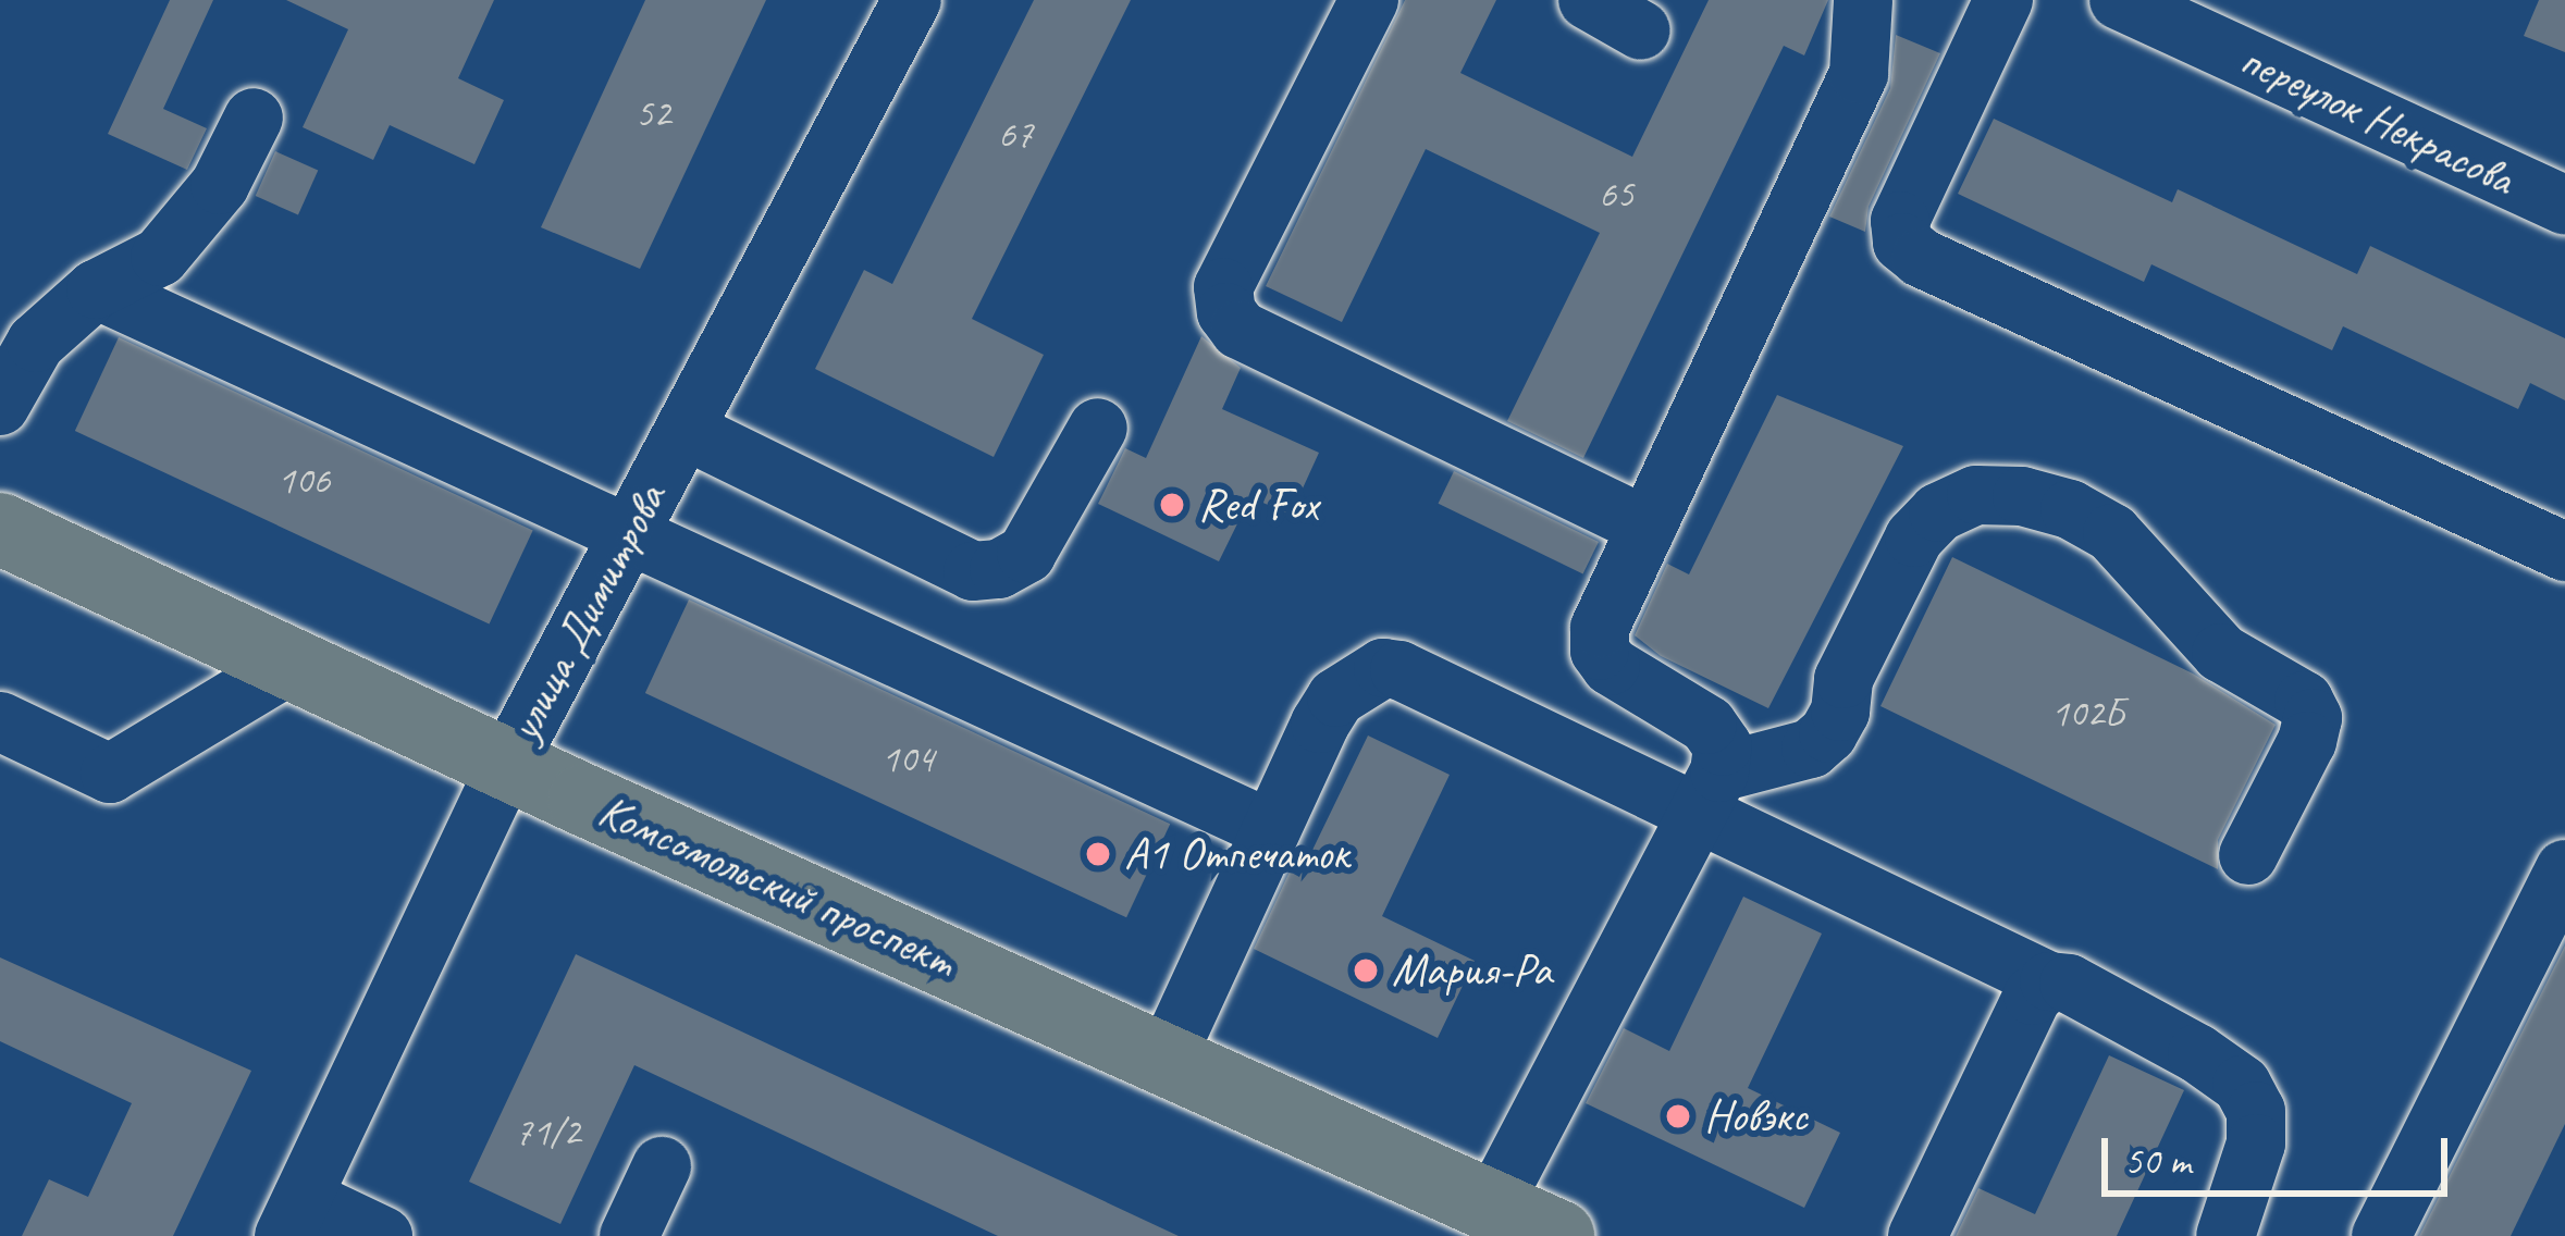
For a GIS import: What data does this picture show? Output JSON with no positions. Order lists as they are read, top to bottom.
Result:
{
  "streets": {
    "main road": ["Комсомольский проспект"],
    "street": ["переулок Некрасова", "улица Димитрова"]
  },
  "crossings": [
    ["улица Димитрова", "Комсомольский проспект"]
  ],
  "places": [
    "Red Fox",
    "А1 Отпечаток",
    "Мария-Ра",
    "Новэкс"
  ],
  "house_numbers": [
    "52",
    "67",
    "65",
    "106",
    "102Б",
    "104",
    "71/2"
  ],
  "scale_bar": "50 m"
}
